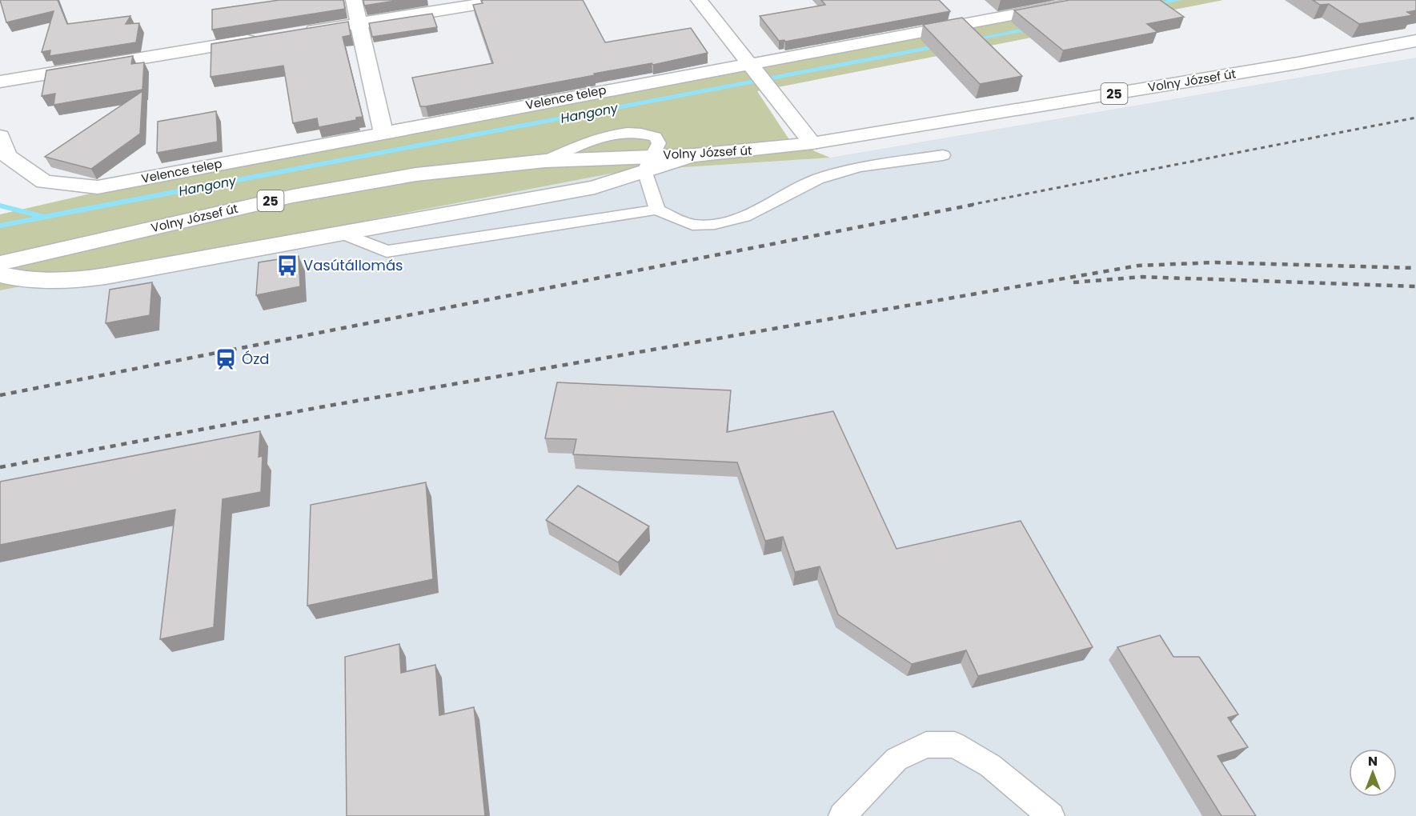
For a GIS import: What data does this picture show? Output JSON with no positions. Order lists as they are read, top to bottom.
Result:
{
  "streets": {
    "street": ["Volny József út", "25", "Velence telep"]
  },
  "water": ["Hangony"],
  "places": {
    "bus stop": ["Vasútállomás"],
    "station": ["Ózd"]
  },
  "north": "top"
}
